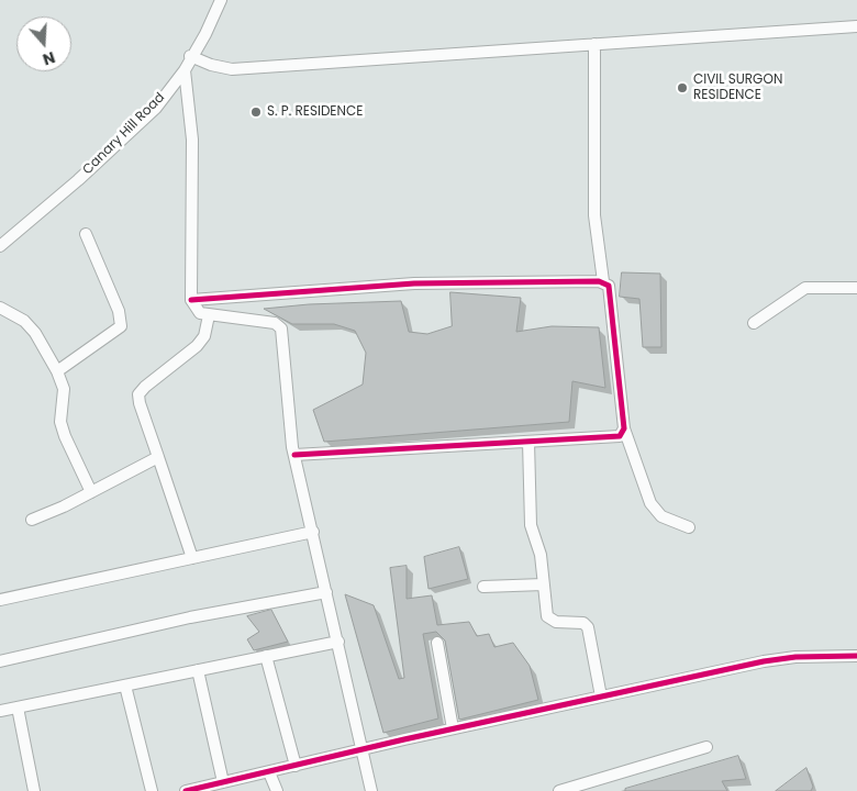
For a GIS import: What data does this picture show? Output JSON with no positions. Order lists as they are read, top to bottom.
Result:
{
  "streets": {
    "street": ["Canary Hill Road"]
  },
  "places": ["CIVIL SURGON RESIDENCE", "S. P. RESIDENCE"],
  "north": "bottom"
}
